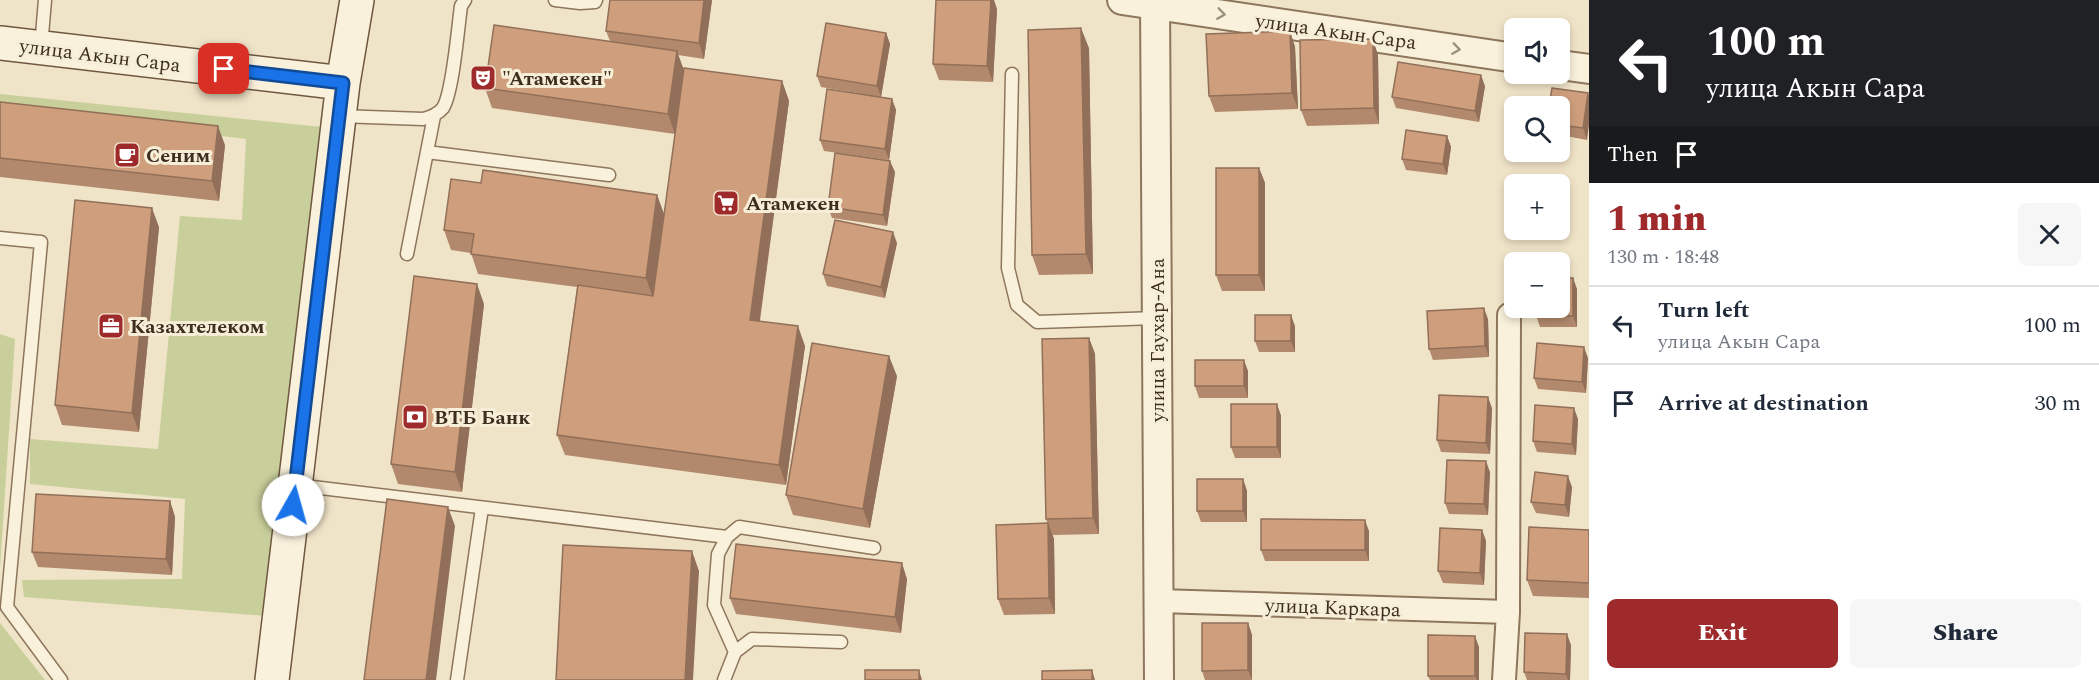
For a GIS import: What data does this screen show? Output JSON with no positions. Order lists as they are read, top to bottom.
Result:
{
  "streets": {
    "main road": ["улица Акын Сара"],
    "street": ["улица Гаухар-Ана", "улица Каркара"]
  },
  "crossings": [
    ["улица Акын Сара", "улица Гаухар-Ана"],
    ["улица Гаухар-Ана", "улица Каркара"]
  ],
  "one_way": ["улица Акын Сара"],
  "places": {
    "theatre": ["\"Атамекен\""],
    "cafe": ["Сеним"],
    "supermarket": ["Атамекен"],
    "office": ["Казахтелеком"],
    "bank": ["ВТБ Банк"]
  },
  "page": {
    "turn": ["100 m", "улица Акын Сара"],
    "map_buttons": ["+", "−"],
    "then": "Then",
    "heading": ["1 min", "130 m · 18:48"],
    "list": [
      {
        "name": "Turn left",
        "note": "улица Акын Сара",
        "value": "100 m"
      },
      {
        "name": "Arrive at destination",
        "value": "30 m"
      }
    ],
    "buttons": ["Exit", "Share"]
  }
}
